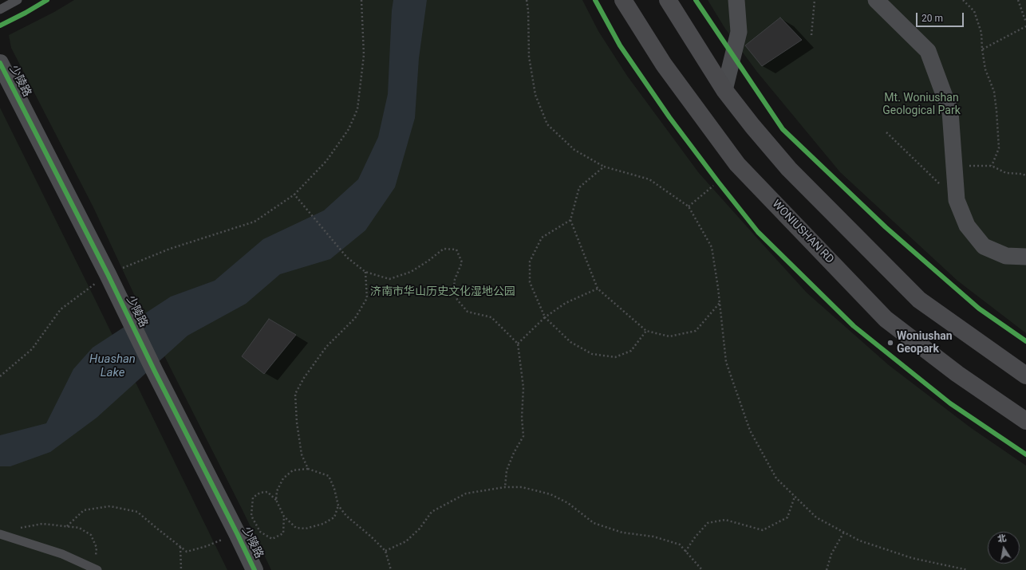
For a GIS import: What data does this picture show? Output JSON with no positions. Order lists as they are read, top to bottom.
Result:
{
  "streets": {
    "main road": ["WONIUSHAN RD"],
    "street": ["少陵路"]
  },
  "water": ["Huashan Lake"],
  "parks": ["Mt. Woniushan Geological Park", "济南市华山历史文化湿地公园"],
  "places": ["Woniushan Geopark"],
  "scale_bar": "20 m",
  "north": "top"
}
